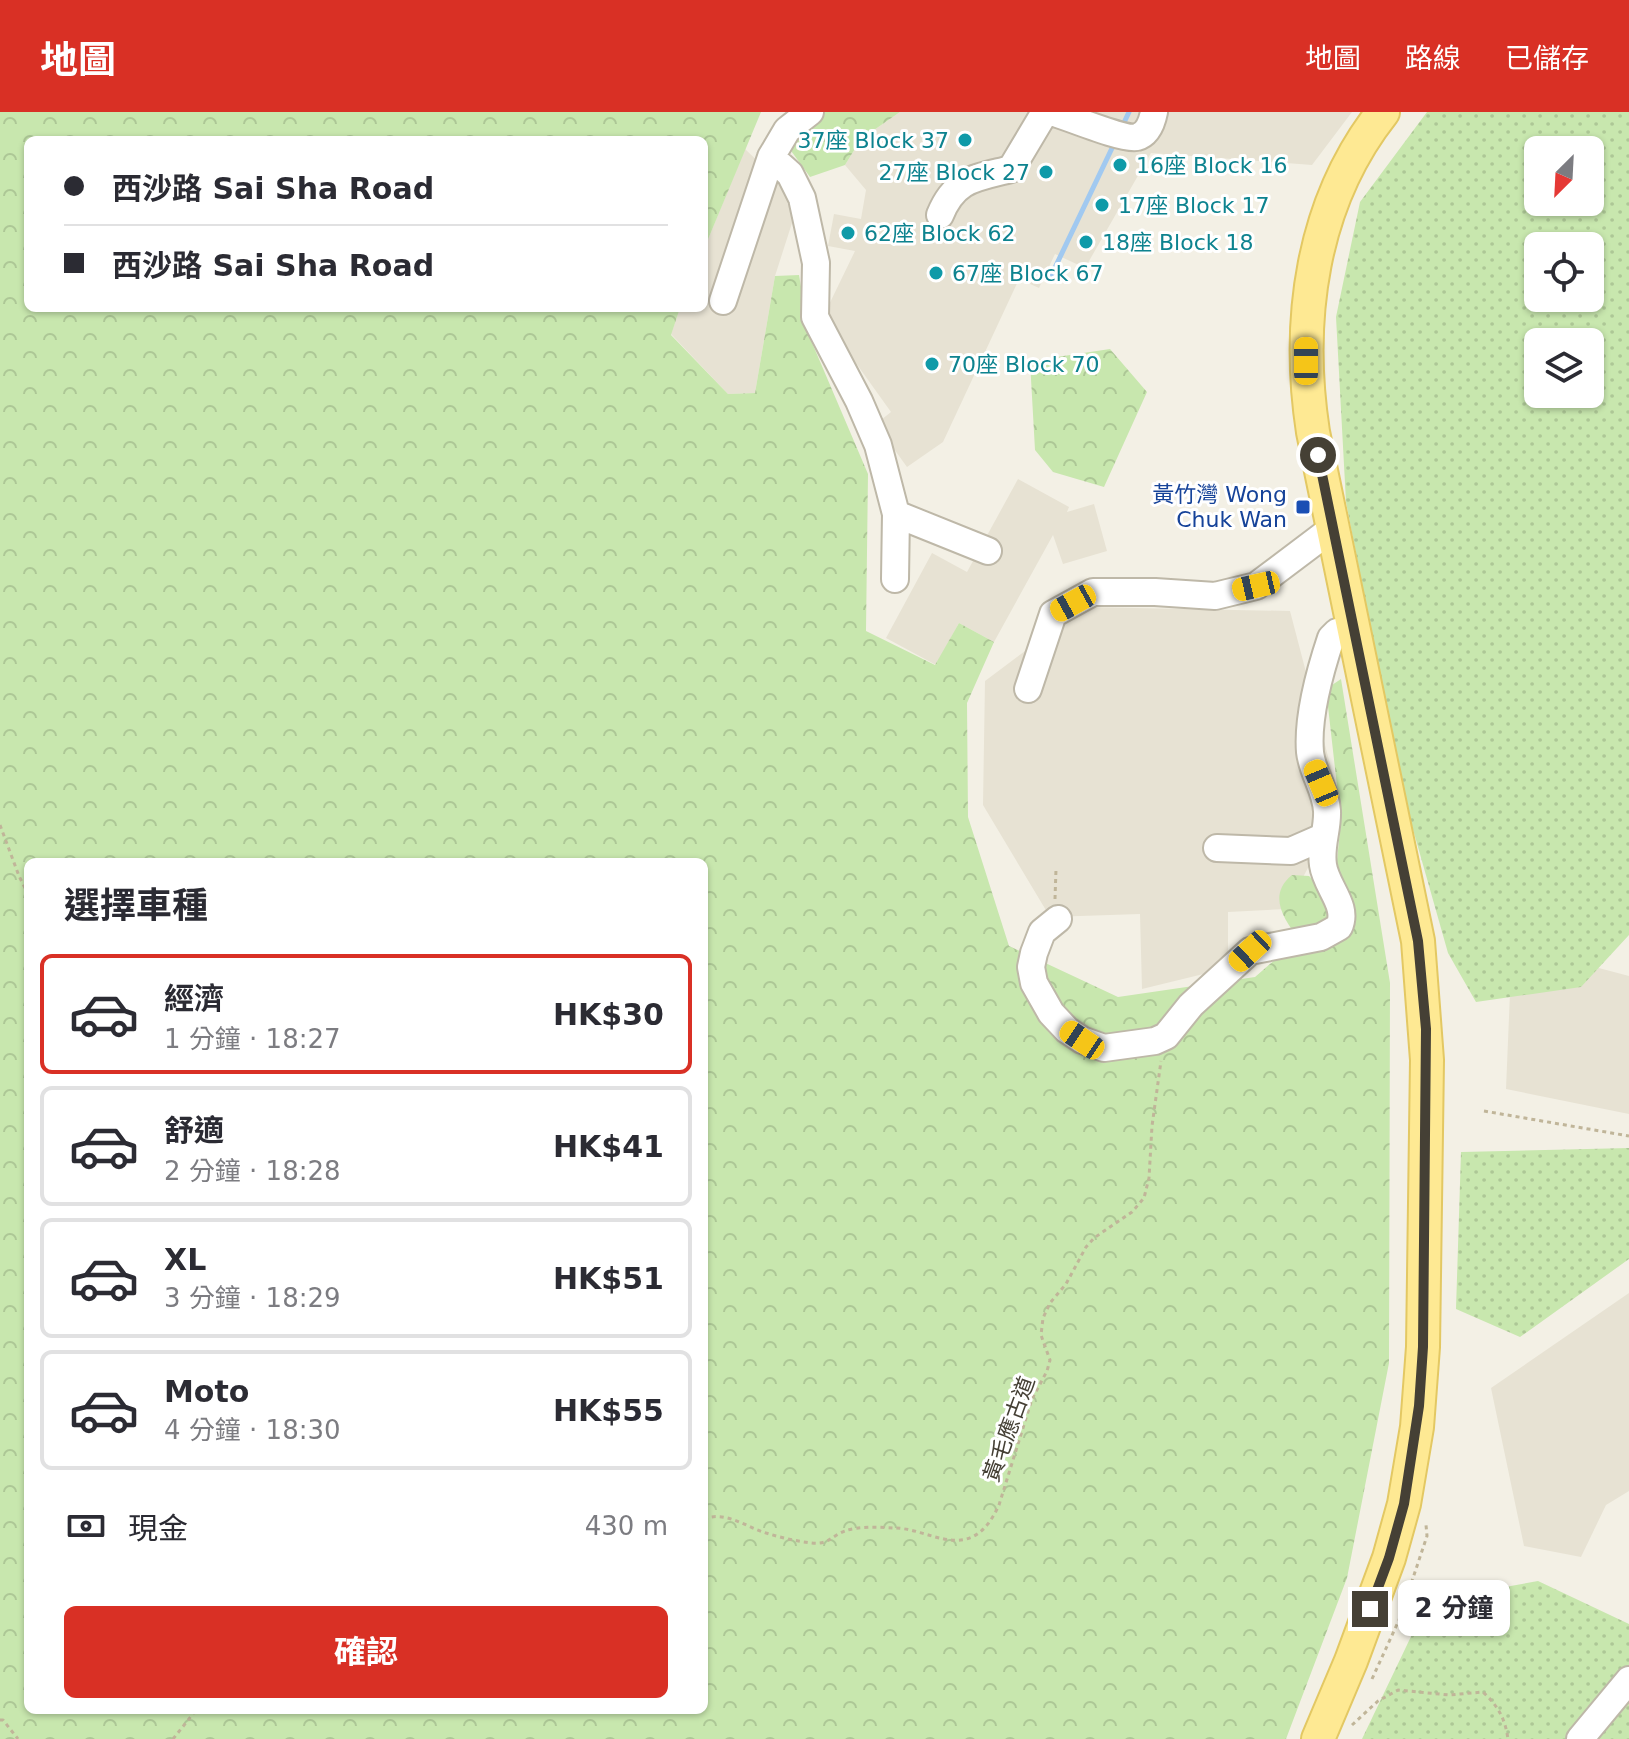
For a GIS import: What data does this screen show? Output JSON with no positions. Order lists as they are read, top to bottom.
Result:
{
  "streets": {
    "path": ["黃毛應古道"]
  },
  "places": {
    "other": [
      "37座 Block 37",
      "16座 Block 16",
      "27座 Block 27",
      "17座 Block 17",
      "62座 Block 62",
      "18座 Block 18",
      "67座 Block 67",
      "70座 Block 70"
    ],
    "transit": ["黃竹灣 Wong Chuk Wan"]
  },
  "north": "bottom left",
  "page": {
    "header": "地圖",
    "nav": ["地圖", "路線", "已儲存"],
    "banner": ["西沙路 Sai Sha Road", "西沙路 Sai Sha Road"],
    "heading": "選擇車種",
    "list": [
      {
        "name": "經濟",
        "note": "1 分鐘 · 18:27",
        "value": "HK$30"
      },
      {
        "name": "舒適",
        "note": "2 分鐘 · 18:28",
        "value": "HK$41"
      },
      {
        "name": "XL",
        "note": "3 分鐘 · 18:29",
        "value": "HK$51"
      },
      {
        "name": "Moto",
        "note": "4 分鐘 · 18:30",
        "value": "HK$55"
      }
    ],
    "pay": ["現金", "430 m"],
    "bubble": "2 分鐘",
    "buttons": "確認"
  }
}
